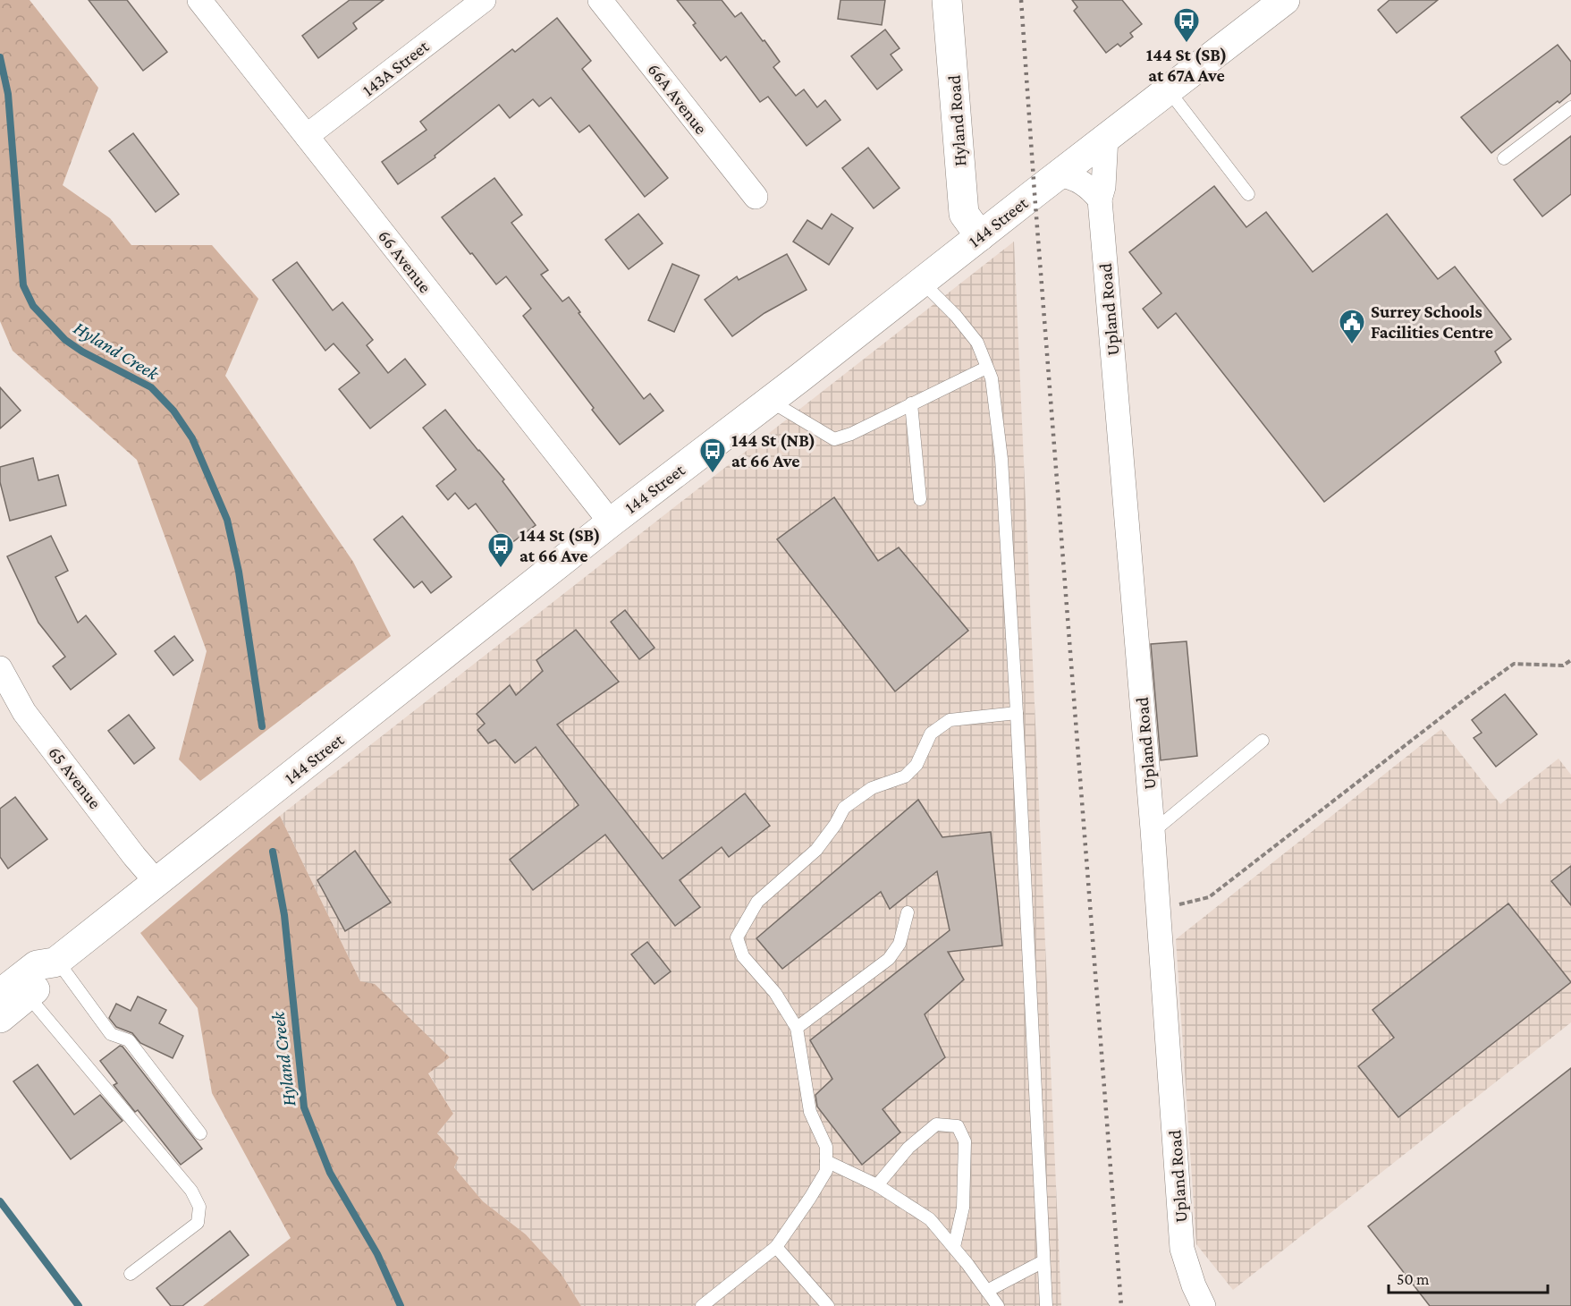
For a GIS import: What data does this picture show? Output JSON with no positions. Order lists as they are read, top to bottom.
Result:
{
  "streets": {
    "main road": ["Hyland Road", "144 Street"],
    "street": [
      "143A Street",
      "66A Avenue",
      "66 Avenue",
      "Upland Road",
      "65 Avenue"
    ]
  },
  "crossings": [
    ["143A Street", "66 Avenue"],
    ["Hyland Road", "144 Street"],
    ["144 Street", "66 Avenue"],
    ["144 Street", "Upland Road"],
    ["144 Street", "65 Avenue"]
  ],
  "water": ["Hyland Creek"],
  "places": {
    "bus stop": ["144 St (SB) at 67A Ave", "144 St (NB) at 66 Ave", "144 St (SB) at 66 Ave"],
    "public building": ["Surrey Schools Facilities Centre"]
  },
  "scale_bar": "50 m"
}
